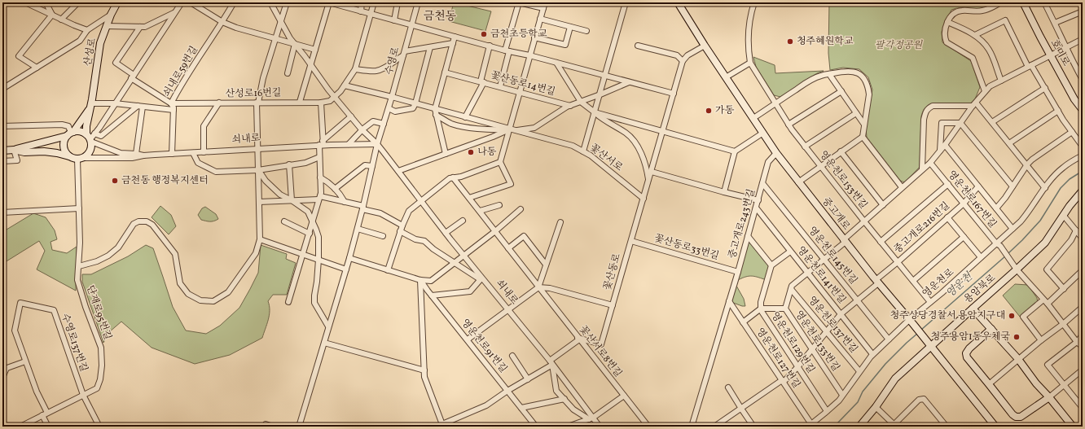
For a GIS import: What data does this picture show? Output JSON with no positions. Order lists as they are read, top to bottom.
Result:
{
  "streets": {
    "street": [
      "산성로",
      "호미로",
      "수영로",
      "쇠내로59번길",
      "꽃산동로14번길",
      "산성로16번길",
      "쇠내로",
      "꽃산서로",
      "영운천로153번길",
      "영운천로167번길",
      "중고개로",
      "중고개로243번길",
      "중고개로216번길",
      "꽃산동로33번길",
      "영운천로145번길",
      "꽃산동로",
      "영운천로141번길",
      "영운천로",
      "용암북로",
      "단재로95번길",
      "영운천로137번길",
      "영운천로133번길",
      "수영로137번길",
      "영운천로129번길",
      "영운천로91번길",
      "꽃산서로8번길",
      "영운천로127번길"
    ]
  },
  "crossings": [
    ["산성로", "쇠내로"],
    ["산성로", "단재로95번길"],
    ["호미로", "영운천로133번길"],
    ["수영로", "쇠내로"],
    ["수영로", "꽃산서로"],
    ["쇠내로59번길", "산성로16번길"],
    ["쇠내로59번길", "쇠내로"],
    ["꽃산동로14번길", "꽃산서로"],
    ["산성로16번길", "꽃산서로"],
    ["쇠내로", "단재로95번길"],
    ["꽃산서로", "꽃산동로"],
    ["영운천로153번길", "중고개로216번길"],
    ["영운천로153번길", "영운천로"],
    ["영운천로153번길", "영운천로133번길"],
    ["영운천로167번길", "중고개로216번길"],
    ["영운천로167번길", "영운천로"],
    ["영운천로167번길", "용암북로"],
    ["영운천로167번길", "영운천로133번길"],
    ["중고개로", "중고개로243번길"],
    ["중고개로", "중고개로216번길"],
    ["중고개로", "영운천로"],
    ["중고개로", "용암북로"],
    ["중고개로", "영운천로133번길"],
    ["중고개로243번길", "꽃산동로33번길"],
    ["중고개로243번길", "영운천로145번길"],
    ["중고개로243번길", "영운천로141번길"],
    ["중고개로243번길", "영운천로127번길"],
    ["중고개로216번길", "영운천로145번길"],
    ["중고개로216번길", "영운천로141번길"],
    ["중고개로216번길", "영운천로137번길"],
    ["중고개로216번길", "영운천로133번길"],
    ["중고개로216번길", "영운천로129번길"],
    ["중고개로216번길", "영운천로127번길"],
    ["꽃산동로33번길", "꽃산동로"],
    ["영운천로145번길", "영운천로"],
    ["영운천로145번길", "영운천로133번길"],
    ["꽃산동로", "꽃산서로8번길"],
    ["영운천로141번길", "영운천로"],
    ["영운천로141번길", "영운천로133번길"],
    ["영운천로", "영운천로137번길"],
    ["영운천로", "영운천로133번길"],
    ["영운천로", "영운천로129번길"],
    ["영운천로", "영운천로127번길"],
    ["단재로95번길", "수영로137번길"],
    ["영운천로137번길", "영운천로133번길"]
  ],
  "districts": ["금천동"],
  "water": ["영운천"],
  "parks": ["팔각정공원"],
  "places": [
    "금천초등학교",
    "청주혜원학교",
    "가동",
    "나동",
    "금천동 행정복지센터",
    "청주상당경찰서 용암지구대",
    "청주용암1동우체국"
  ]
}
